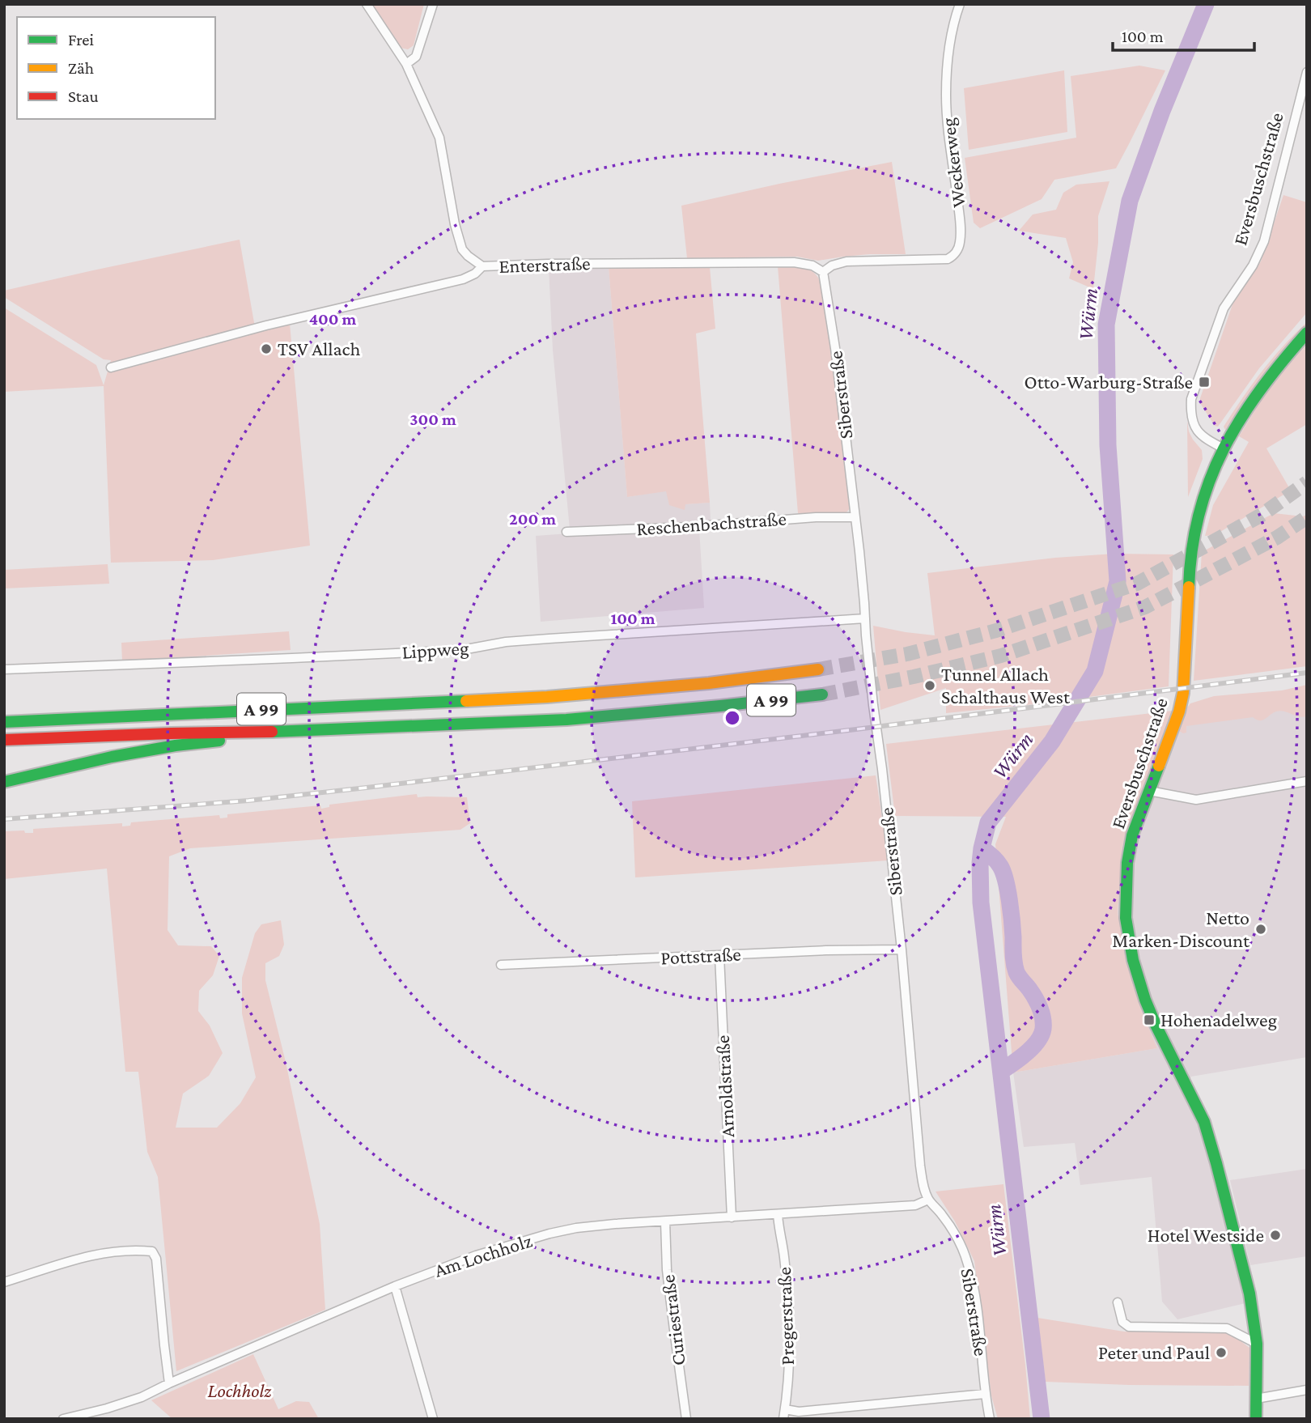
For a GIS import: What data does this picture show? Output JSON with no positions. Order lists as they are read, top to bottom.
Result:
{
  "streets": {
    "main road": ["Eversbuschstraße", "A 99"],
    "street": [
      "Weckerweg",
      "Enterstraße",
      "Siberstraße",
      "Reschenbachstraße",
      "Lippweg",
      "Pottstraße",
      "Arnoldstraße",
      "Am Lochholz",
      "Pregerstraße",
      "Curiestraße"
    ]
  },
  "crossings": [
    ["Weckerweg", "Enterstraße"],
    ["Weckerweg", "Siberstraße"],
    ["Enterstraße", "Siberstraße"],
    ["Siberstraße", "Reschenbachstraße"],
    ["Siberstraße", "Lippweg"],
    ["Siberstraße", "Pottstraße"],
    ["Siberstraße", "Am Lochholz"],
    ["Pottstraße", "Arnoldstraße"],
    ["Arnoldstraße", "Am Lochholz"],
    ["Am Lochholz", "Pregerstraße"],
    ["Am Lochholz", "Curiestraße"]
  ],
  "water": ["Würm"],
  "parks": ["Lochholz"],
  "places": {
    "other": [
      "TSV Allach",
      "Tunnel Allach Schalthaus West",
      "Netto Marken-Discount",
      "Hotel Westside",
      "Peter und Paul"
    ],
    "transit": ["Otto-Warburg-Straße", "Hohenadelweg"]
  },
  "legend": ["Frei", "Zäh", "Stau"],
  "scale_bar": "100 m",
  "rings": [
    "400 m",
    "300 m",
    "200 m",
    "100 m"
  ]
}
